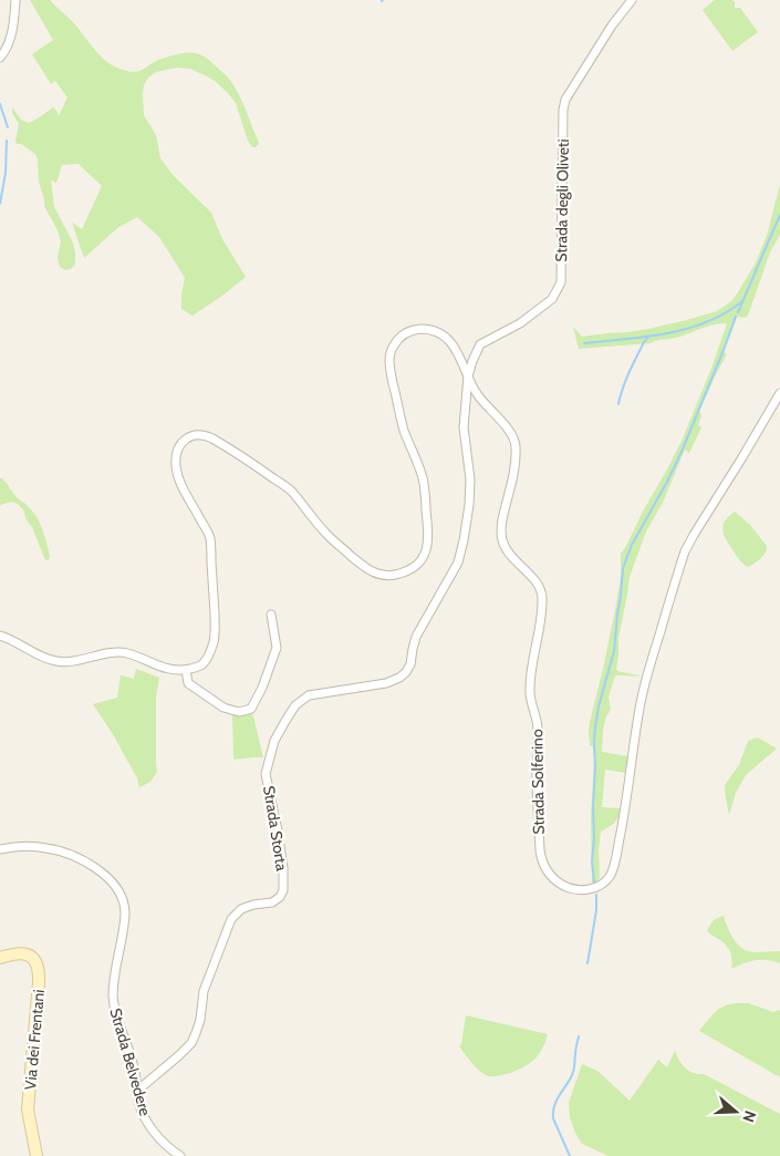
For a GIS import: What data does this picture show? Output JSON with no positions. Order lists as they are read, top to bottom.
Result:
{
  "streets": {
    "main road": ["Via dei Frentani"],
    "street": [
      "Strada degli Oliveti",
      "Strada Solferino",
      "Strada Storta",
      "Strada Belvedere"
    ]
  },
  "crossings": [
    ["Strada degli Oliveti", "Strada Solferino"],
    ["Strada degli Oliveti", "Strada Storta"],
    ["Strada Solferino", "Strada Storta"],
    ["Strada Storta", "Strada Belvedere"]
  ],
  "north": "right"
}
